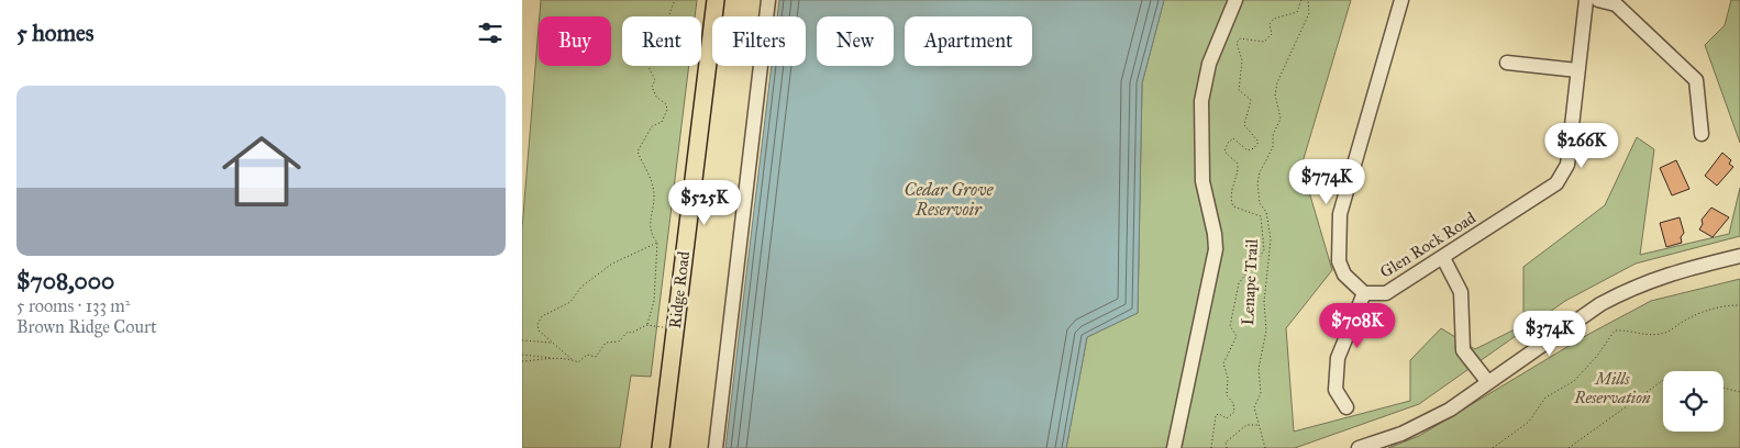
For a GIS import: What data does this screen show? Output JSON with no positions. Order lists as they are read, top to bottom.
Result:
{
  "streets": {
    "main road": ["Ridge Road"],
    "street": ["Glen Rock Road"],
    "path": ["Lenape Trail"]
  },
  "water": ["Cedar Grove Reservoir"],
  "parks": ["Mills Reservation"],
  "page": {
    "heading": "5 homes",
    "chip": [
      "Buy",
      "Rent",
      "Filters",
      "New",
      "Apartment"
    ],
    "list": [
      {
        "name": "$708,000",
        "note": "5 rooms · 133 m² · Brown Ridge Court"
      }
    ],
    "price": [
      "$266K",
      "$774K",
      "$525K",
      "$708K",
      "$374K"
    ]
  }
}
